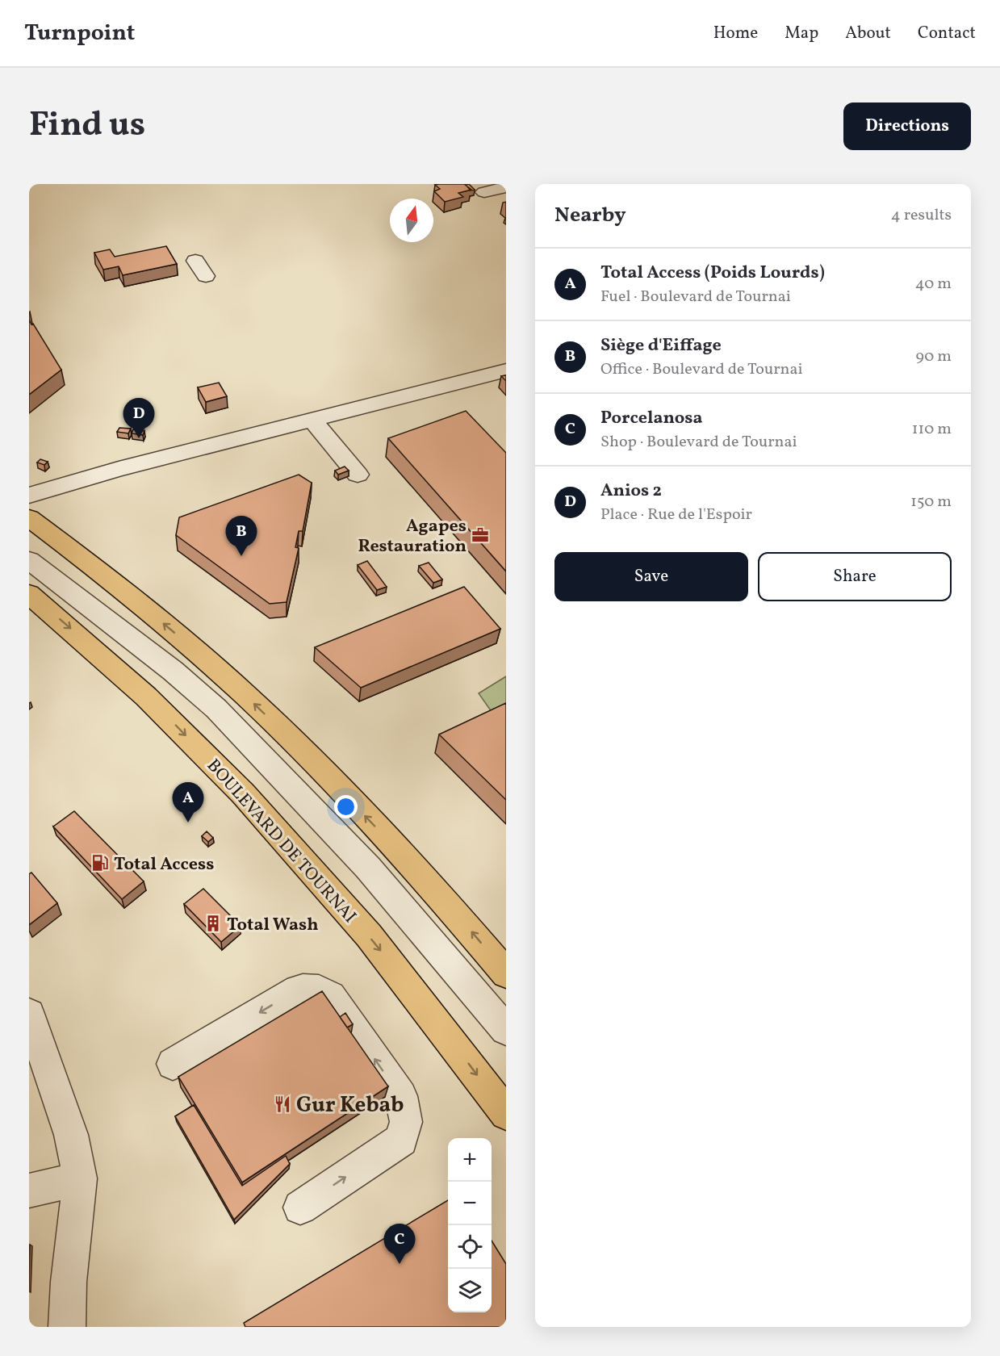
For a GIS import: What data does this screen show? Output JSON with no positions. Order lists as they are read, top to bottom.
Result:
{
  "streets": {
    "main road": ["BOULEVARD DE TOURNAI"]
  },
  "places": {
    "office": ["Agapes Restauration"],
    "fuel station": ["Total Access"],
    "building": ["Total Wash"],
    "restaurant": ["Gur Kebab"]
  },
  "north": "top",
  "page": {
    "header": "Turnpoint",
    "nav": [
      "Home",
      "Map",
      "About",
      "Contact"
    ],
    "title": "Find us",
    "buttons": [
      "Directions",
      ["Save", "Share"]
    ],
    "heading": ["Nearby", "4 results"],
    "list": [
      {
        "mark": "A",
        "name": "Total Access (Poids Lourds)",
        "note": "Fuel · Boulevard de Tournai",
        "value": "40 m"
      },
      {
        "mark": "B",
        "name": "Siège d'Eiffage",
        "note": "Office · Boulevard de Tournai",
        "value": "90 m"
      },
      {
        "mark": "C",
        "name": "Porcelanosa",
        "note": "Shop · Boulevard de Tournai",
        "value": "110 m"
      },
      {
        "mark": "D",
        "name": "Anios 2",
        "note": "Place · Rue de l'Espoir",
        "value": "150 m"
      }
    ],
    "pins": [
      "D",
      "B",
      "A",
      "C"
    ],
    "map_buttons": ["+", "−"]
  }
}
